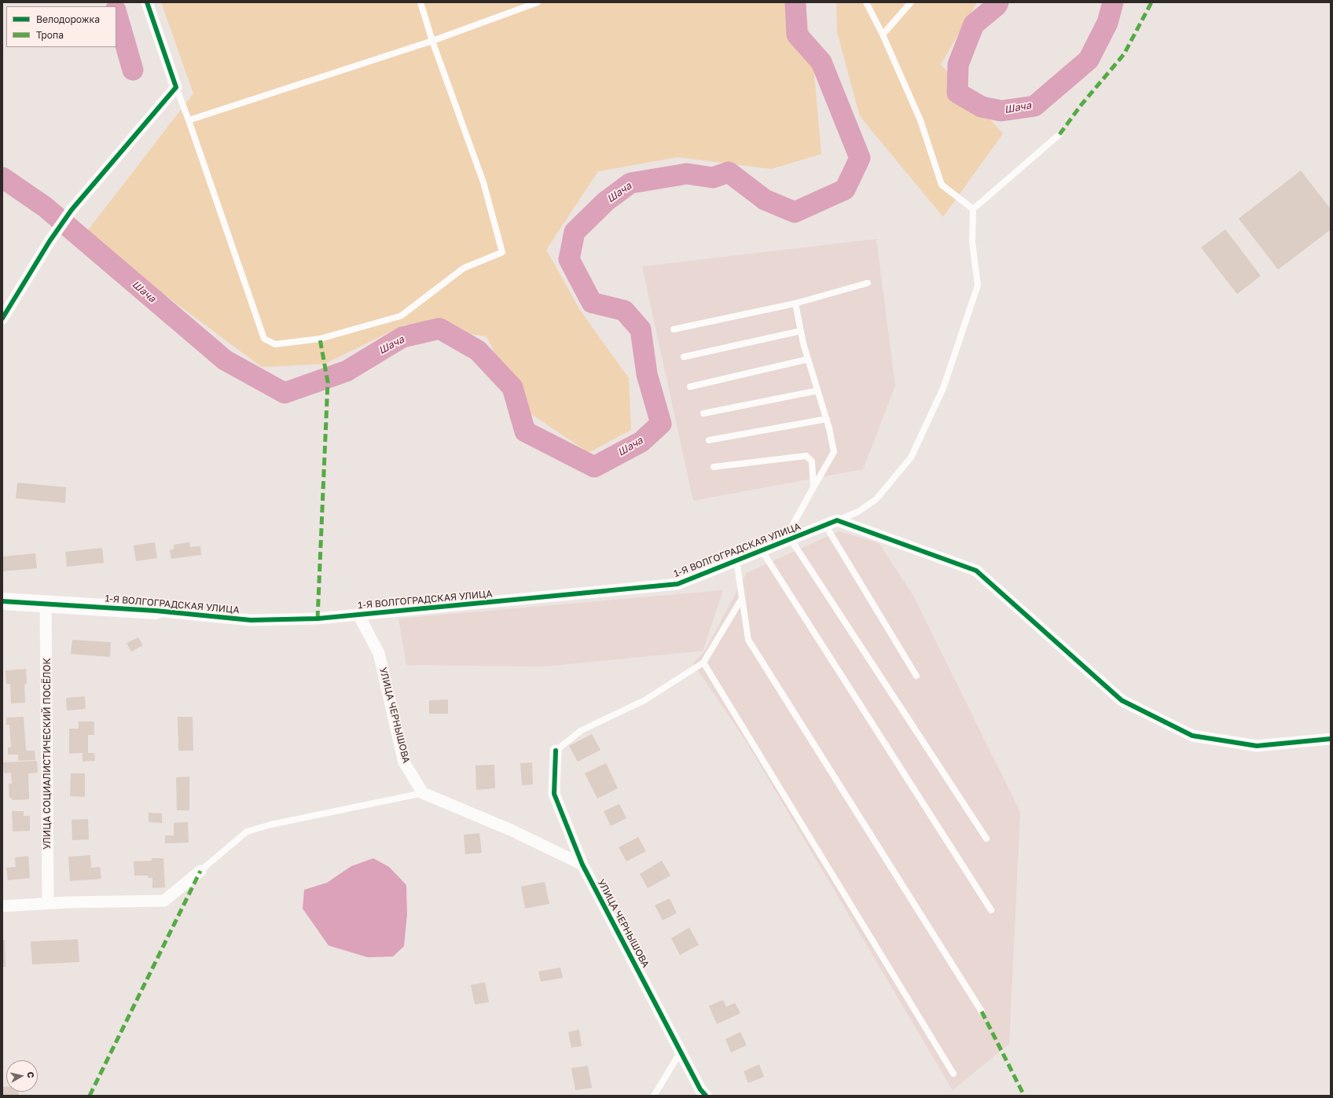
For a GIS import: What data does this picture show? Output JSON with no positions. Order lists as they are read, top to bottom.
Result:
{
  "streets": {
    "street": ["1-Я ВОЛГОГРАДСКАЯ УЛИЦА", "УЛИЦА ЧЕРНЫШОВА", "УЛИЦА СОЦИАЛИСТИЧЕСКИЙ ПОСЁЛОК"]
  },
  "crossings": [
    ["1-Я ВОЛГОГРАДСКАЯ УЛИЦА", "УЛИЦА ЧЕРНЫШОВА"],
    ["1-Я ВОЛГОГРАДСКАЯ УЛИЦА", "УЛИЦА СОЦИАЛИСТИЧЕСКИЙ ПОСЁЛОК"]
  ],
  "water": ["Шача"],
  "legend": ["Велодорожка", "Тропа"],
  "north": "right"
}
